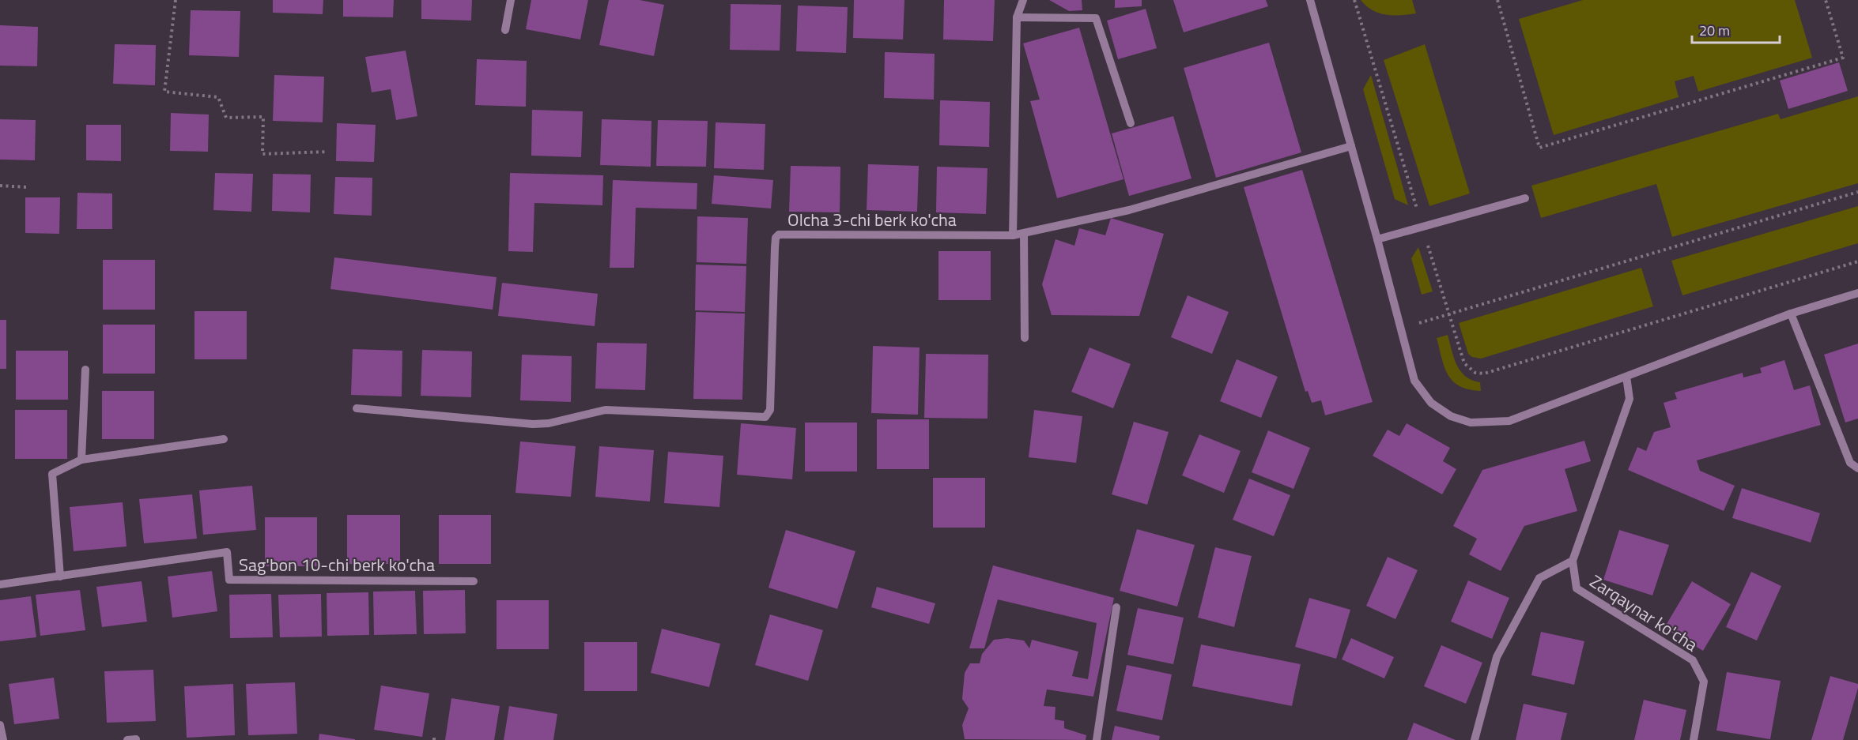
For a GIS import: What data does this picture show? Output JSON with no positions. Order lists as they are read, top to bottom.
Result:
{
  "streets": {
    "street": ["Olcha 3-chi berk ko'cha", "Sag'bon 10-chi berk ko'cha", "Zarqaynar ko'cha"]
  },
  "scale_bar": "20 m"
}
